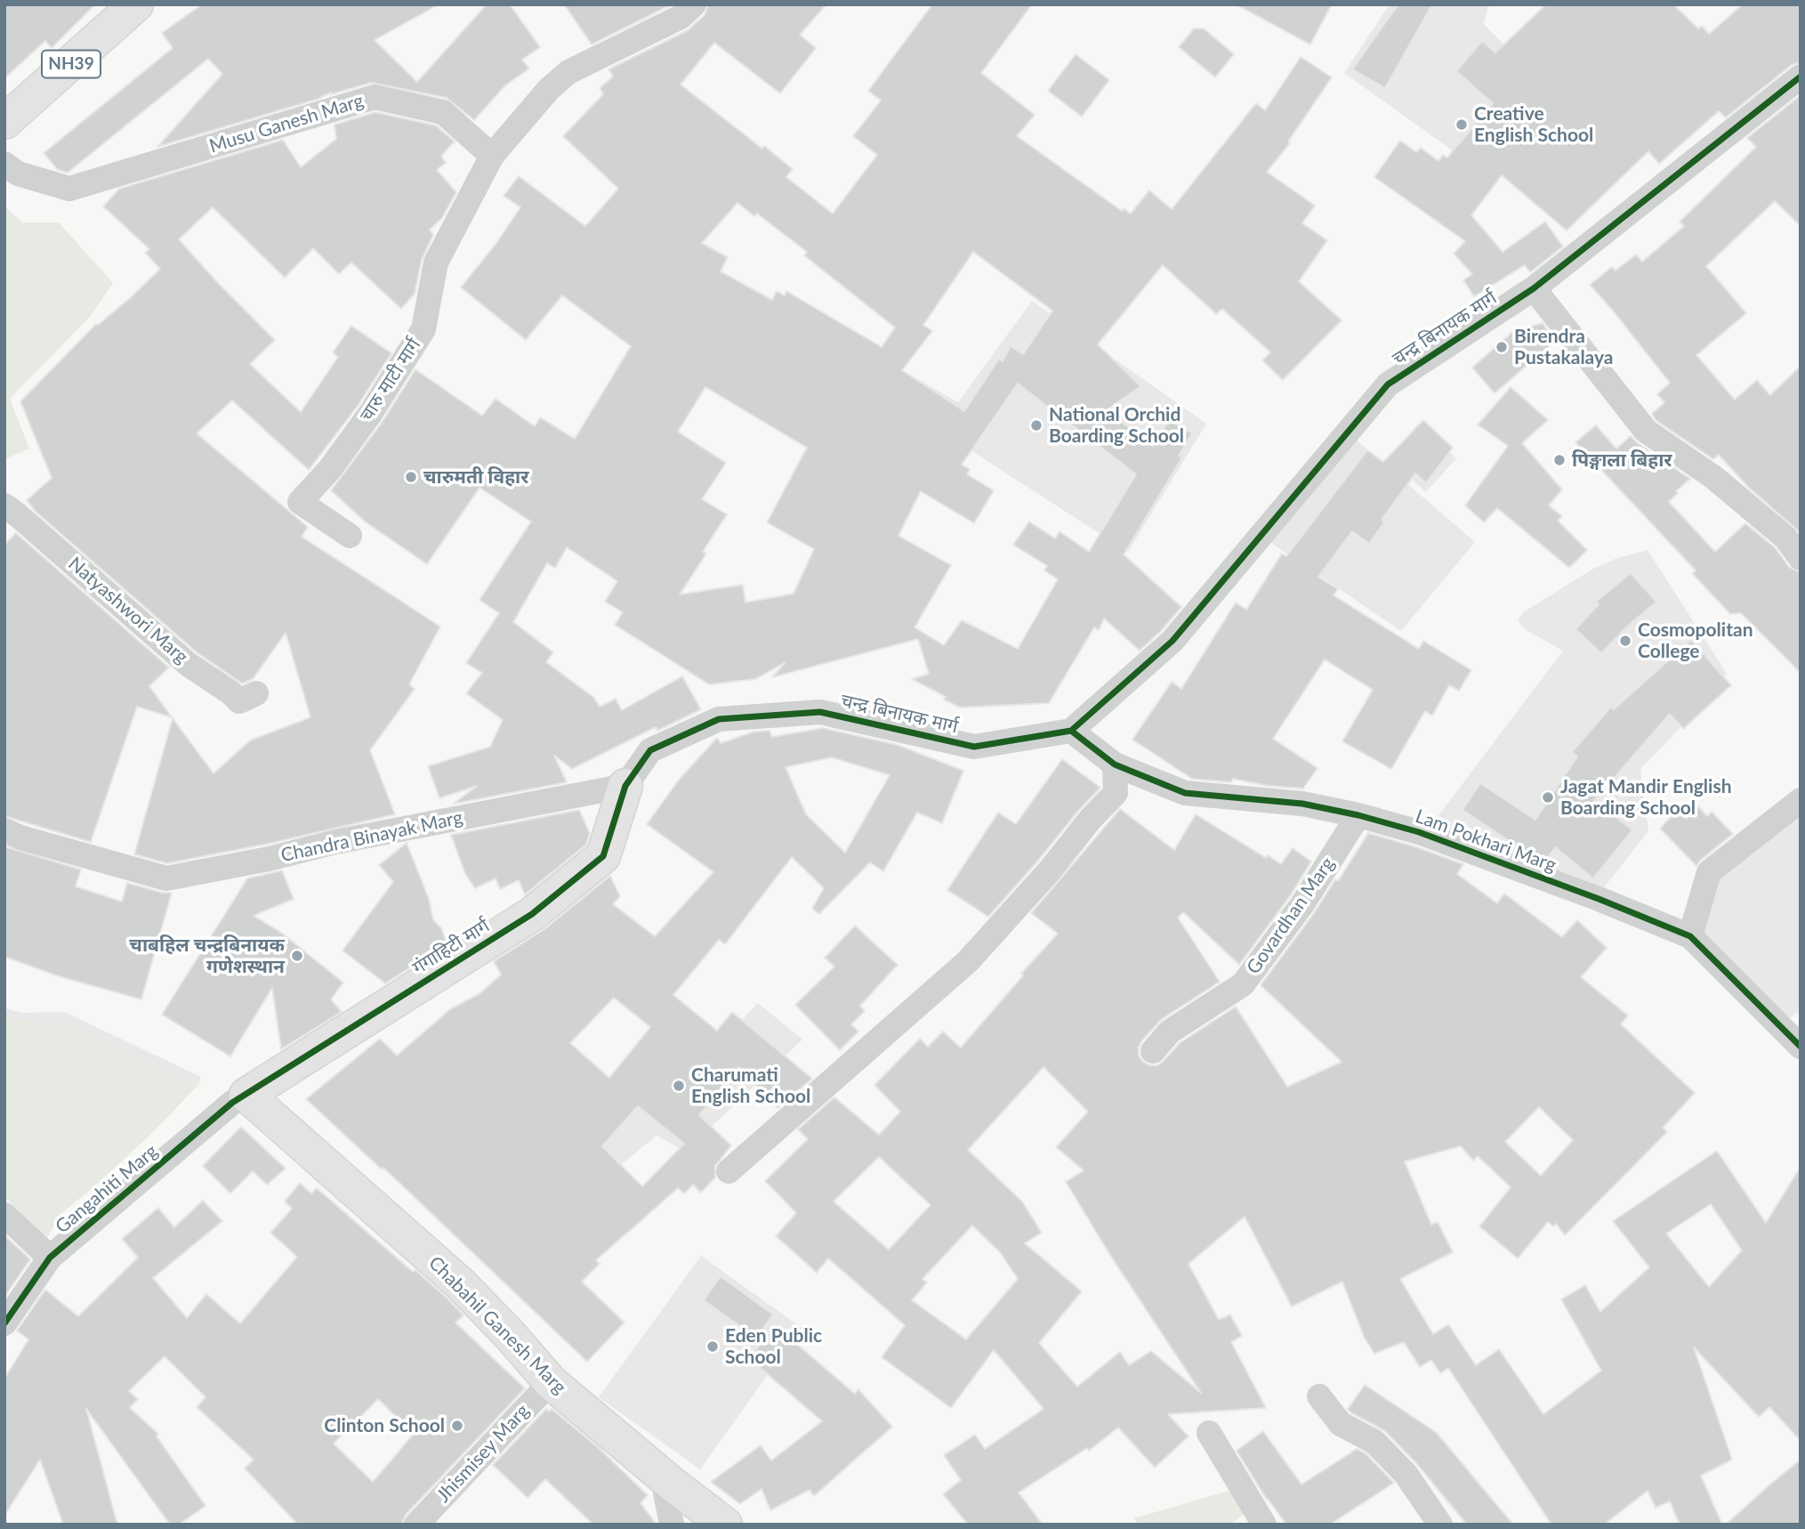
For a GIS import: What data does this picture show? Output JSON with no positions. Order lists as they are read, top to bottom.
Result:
{
  "streets": {
    "main road": ["NH39", "गंगाहिटी मार्ग", "Chabahil Ganesh Marg"],
    "street": [
      "Musu Ganesh Marg",
      "चन्द्र बिनायक मार्ग",
      "चारु माटी मार्ग",
      "Natyashwori Marg",
      "Chandra Binayak Marg",
      "Lam Pokhari Marg",
      "Govardhan Marg",
      "Gangahiti Marg",
      "Jhismisey Marg"
    ]
  },
  "crossings": [
    ["Musu Ganesh Marg", "चारु माटी मार्ग"],
    ["चन्द्र बिनायक मार्ग", "Chandra Binayak Marg"],
    ["चन्द्र बिनायक मार्ग", "गंगाहिटी मार्ग"],
    ["Chandra Binayak Marg", "गंगाहिटी मार्ग"],
    ["Lam Pokhari Marg", "Govardhan Marg"],
    ["गंगाहिटी मार्ग", "Gangahiti Marg"],
    ["गंगाहिटी मार्ग", "Chabahil Ganesh Marg"],
    ["Gangahiti Marg", "Chabahil Ganesh Marg"],
    ["Chabahil Ganesh Marg", "Jhismisey Marg"]
  ],
  "places": [
    "Creative English School",
    "Birendra Pustakalaya",
    "National Orchid Boarding School",
    "पिङ्गाला बिहार",
    "चारुमती विहार",
    "Cosmopolitan College",
    "Jagat Mandir English Boarding School",
    "चाबहिल चन्द्रबिनायक गणेशस्थान",
    "Charumati English School",
    "Eden Public School",
    "Clinton School"
  ]
}
